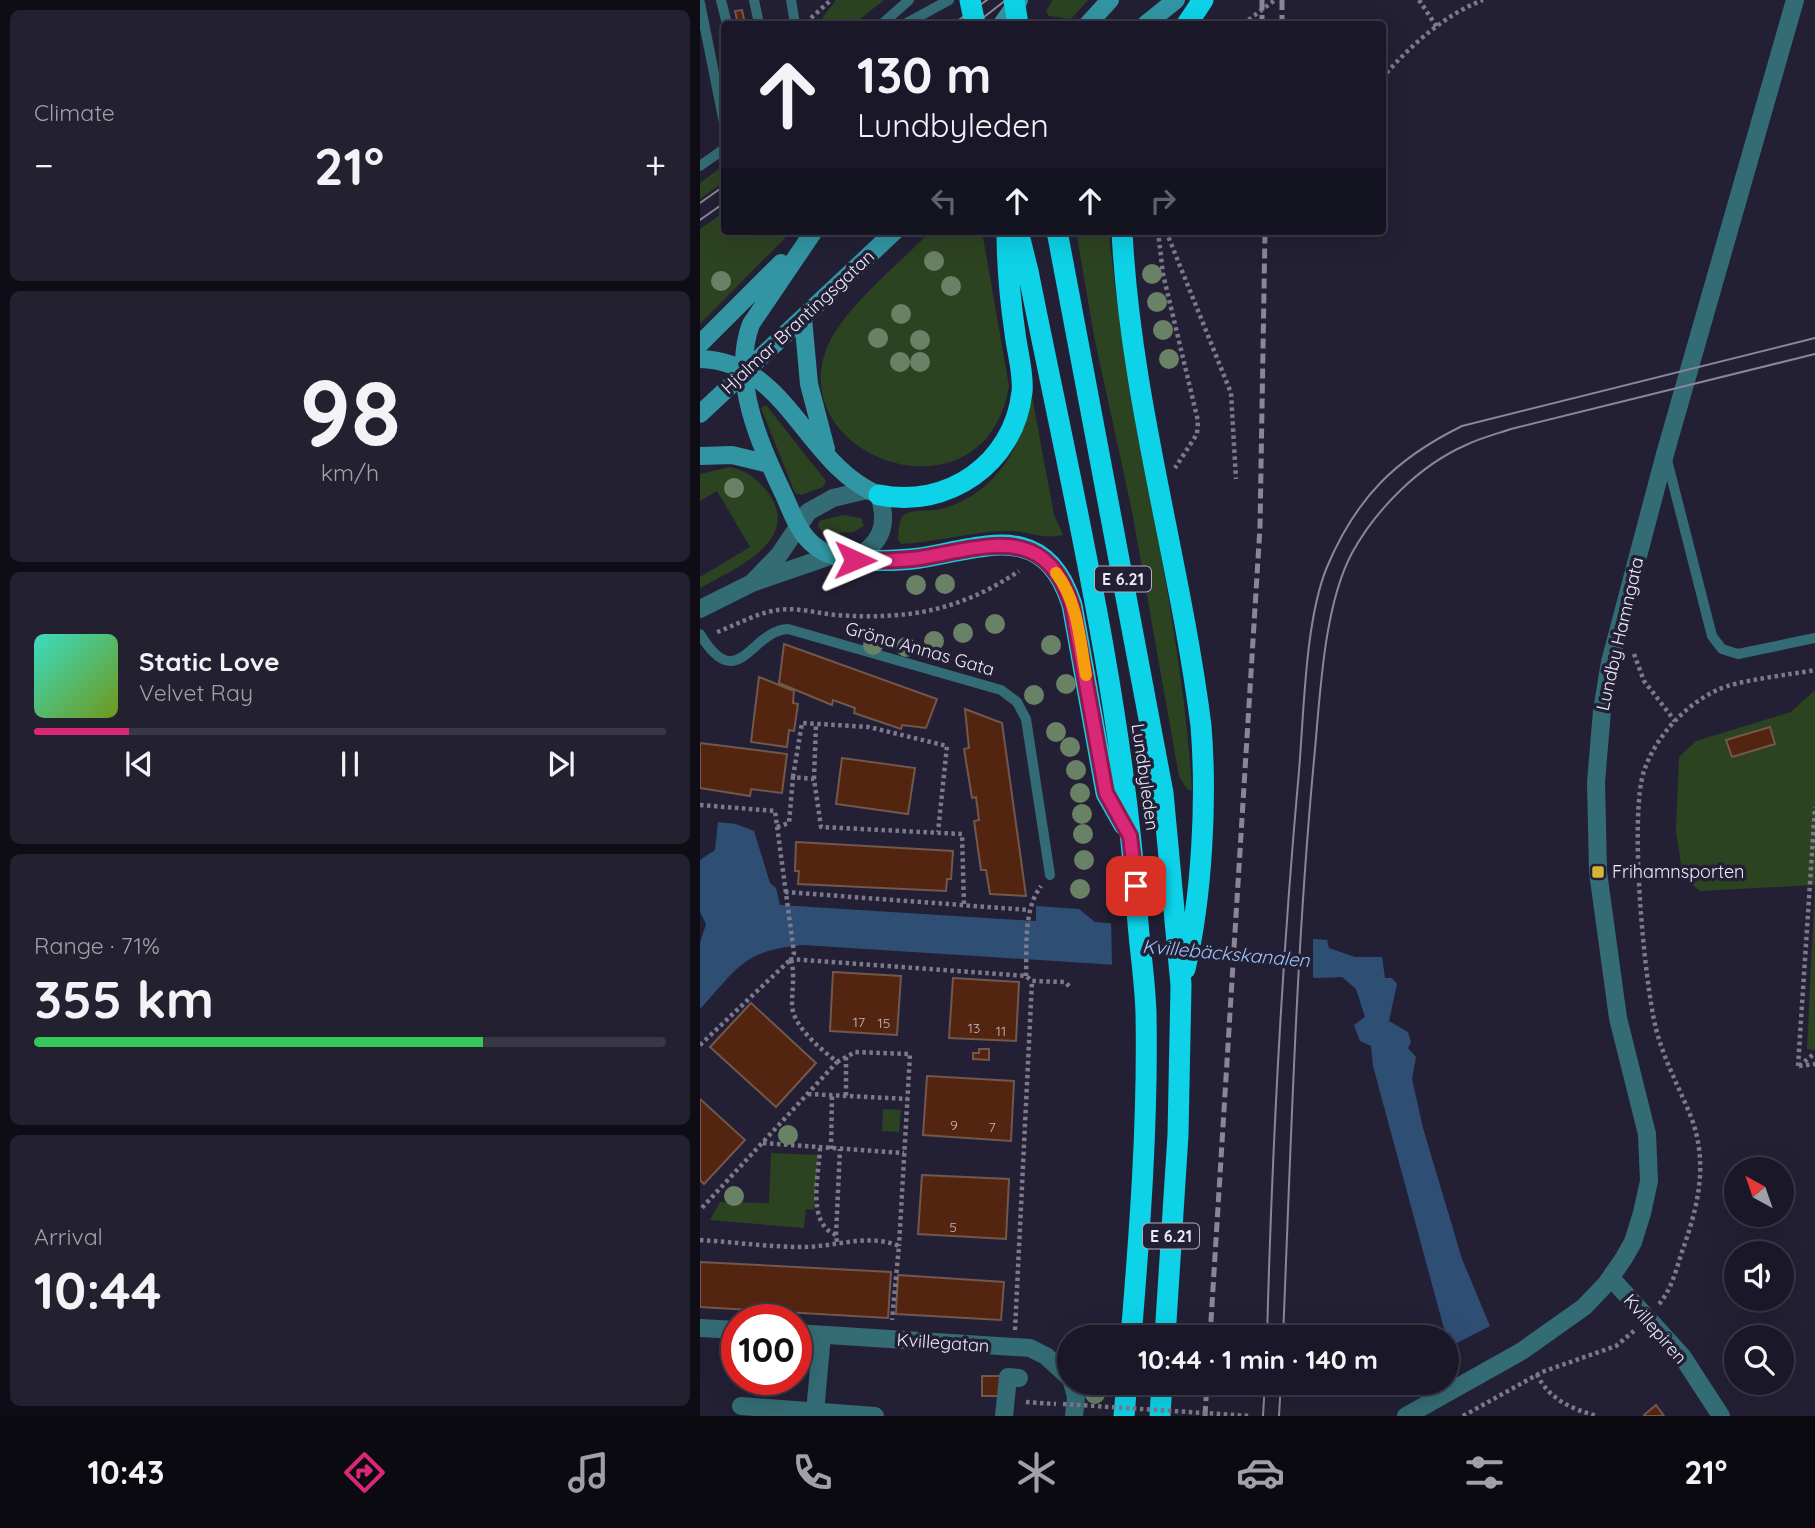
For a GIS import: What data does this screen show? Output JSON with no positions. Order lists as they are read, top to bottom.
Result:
{
  "streets": {
    "highway": ["E 6.21", "Lundbyleden"],
    "main road": ["Hjalmar Brantingsgatan"],
    "street": ["Lundby Hamngata", "Kvillepiren", "Kvillegatan"],
    "lane": ["Gröna Annas Gata"]
  },
  "crossings": [
    ["Lundby Hamngata", "Kvillepiren"]
  ],
  "water": ["Kvillebäckskanalen"],
  "places": {
    "transit": ["Frihamnsporten"]
  },
  "house_numbers": [
    "17",
    "15",
    "13",
    "11",
    "9",
    "7",
    "5"
  ],
  "north": "top left",
  "page": {
    "tile": [
      "Climate",
      ["98", "km/h"],
      ["Range · 71%", "355 km"],
      ["Arrival", "10:44"]
    ],
    "turn": ["130 m", "Lundbyleden"],
    "heat": ["−", "21°", "+"],
    "song": ["Static Love", "Velvet Ray"],
    "limit": "100",
    "trip": "10:44 · 1 min · 140 m",
    "tabs": ["10:43", "21°"]
  }
}
